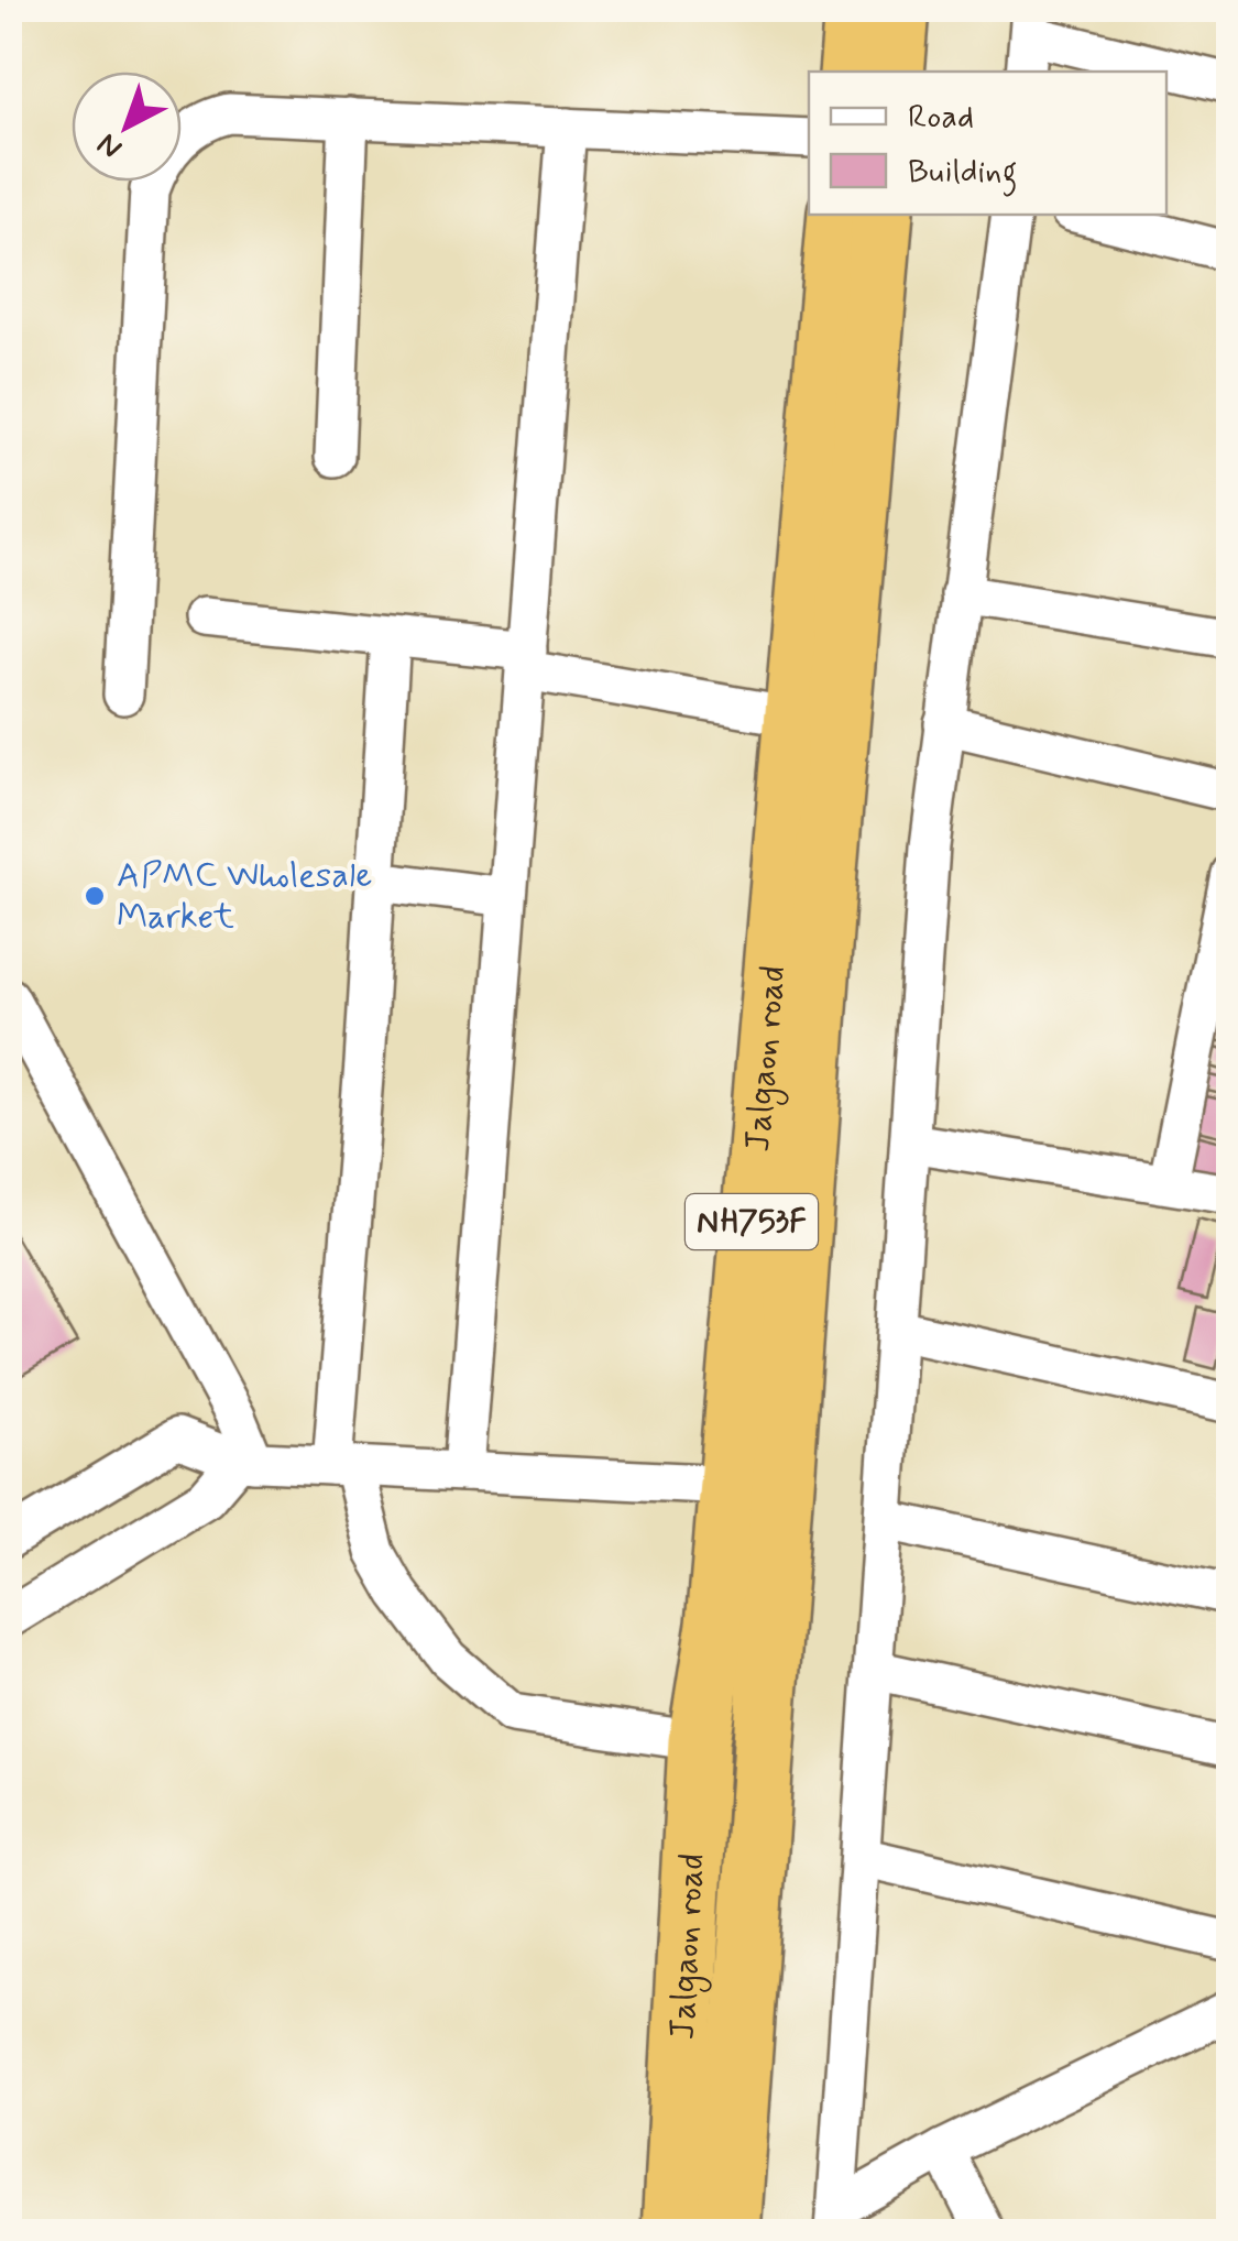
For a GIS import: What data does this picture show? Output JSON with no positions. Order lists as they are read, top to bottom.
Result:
{
  "streets": {
    "highway": ["Jalgaon road", "NH753F"]
  },
  "places": ["APMC Wholesale Market"],
  "legend": ["Road", "Building"],
  "north": "bottom left"
}
